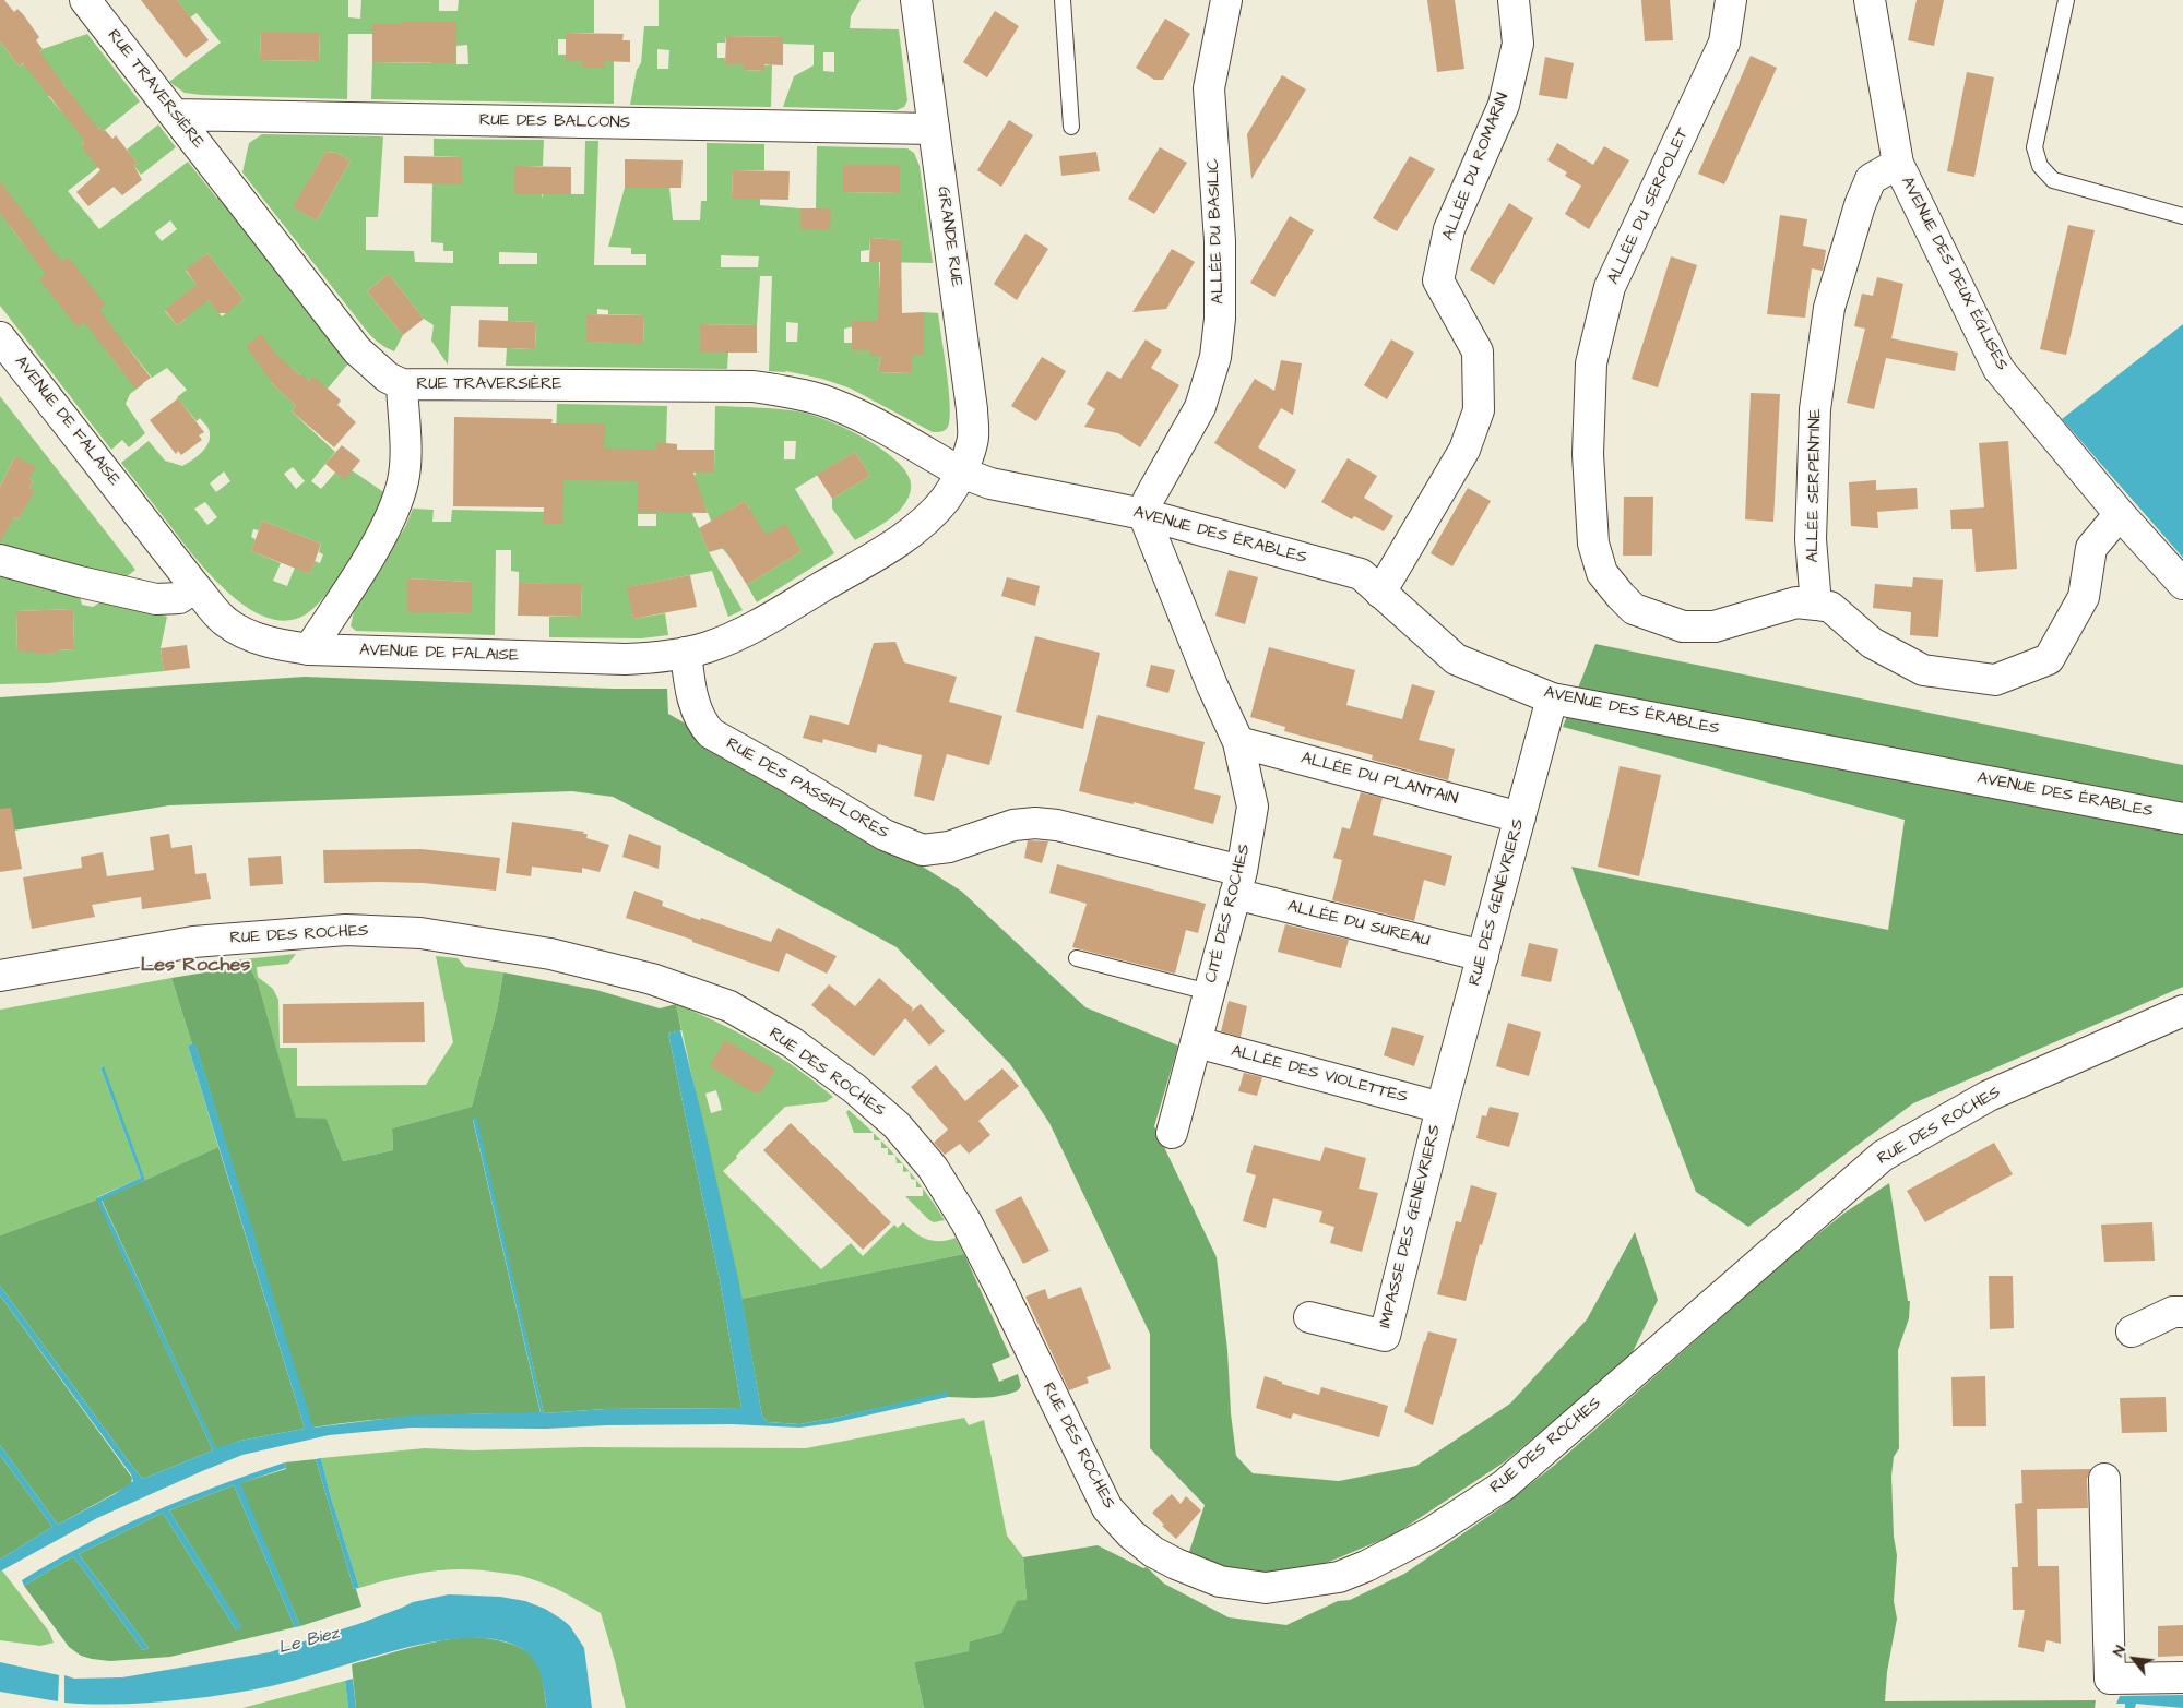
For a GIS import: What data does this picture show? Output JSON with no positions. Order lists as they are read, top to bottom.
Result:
{
  "streets": {
    "street": [
      "RUE TRAVERSIÈRE",
      "RUE DES BALCONS",
      "ALLÉE DU ROMARIN",
      "ALLÉE DU SERPOLET",
      "ALLÉE DU BASILIC",
      "GRANDE RUE",
      "AVENUE DES DEUX ÉGLISES",
      "AVENUE DE FALAISE",
      "ALLÉE SERPENTINE",
      "AVENUE DES ÉRABLES",
      "ALLÉE DU PLANTAIN",
      "RUE DES PASSIFLORES",
      "RUE DES GENÉVRIERS",
      "CITÉ DES ROCHES",
      "ALLÉE DU SUREAU",
      "RUE DES ROCHES",
      "ALLÉE DES VIOLETTES",
      "IMPASSE DES GENEVRIERS"
    ]
  },
  "crossings": [
    ["RUE TRAVERSIÈRE", "RUE DES BALCONS"],
    ["RUE TRAVERSIÈRE", "GRANDE RUE"],
    ["RUE TRAVERSIÈRE", "AVENUE DE FALAISE"],
    ["RUE TRAVERSIÈRE", "AVENUE DES ÉRABLES"],
    ["RUE DES BALCONS", "GRANDE RUE"],
    ["ALLÉE DU ROMARIN", "AVENUE DES ÉRABLES"],
    ["ALLÉE DU SERPOLET", "ALLÉE SERPENTINE"],
    ["ALLÉE DU BASILIC", "AVENUE DES ÉRABLES"],
    ["ALLÉE DU BASILIC", "CITÉ DES ROCHES"],
    ["GRANDE RUE", "AVENUE DE FALAISE"],
    ["GRANDE RUE", "AVENUE DES ÉRABLES"],
    ["AVENUE DES DEUX ÉGLISES", "ALLÉE SERPENTINE"],
    ["AVENUE DE FALAISE", "AVENUE DES ÉRABLES"],
    ["AVENUE DE FALAISE", "RUE DES PASSIFLORES"],
    ["AVENUE DES ÉRABLES", "RUE DES GENÉVRIERS"],
    ["AVENUE DES ÉRABLES", "CITÉ DES ROCHES"],
    ["ALLÉE DU PLANTAIN", "RUE DES GENÉVRIERS"],
    ["ALLÉE DU PLANTAIN", "CITÉ DES ROCHES"],
    ["RUE DES PASSIFLORES", "CITÉ DES ROCHES"],
    ["RUE DES PASSIFLORES", "ALLÉE DU SUREAU"],
    ["RUE DES GENÉVRIERS", "ALLÉE DU SUREAU"],
    ["RUE DES GENÉVRIERS", "ALLÉE DES VIOLETTES"],
    ["RUE DES GENÉVRIERS", "IMPASSE DES GENEVRIERS"],
    ["CITÉ DES ROCHES", "ALLÉE DU SUREAU"],
    ["CITÉ DES ROCHES", "ALLÉE DES VIOLETTES"],
    ["ALLÉE DES VIOLETTES", "IMPASSE DES GENEVRIERS"]
  ],
  "districts": ["Les Roches"],
  "water": ["Le Biez"],
  "north": "top left"
}
